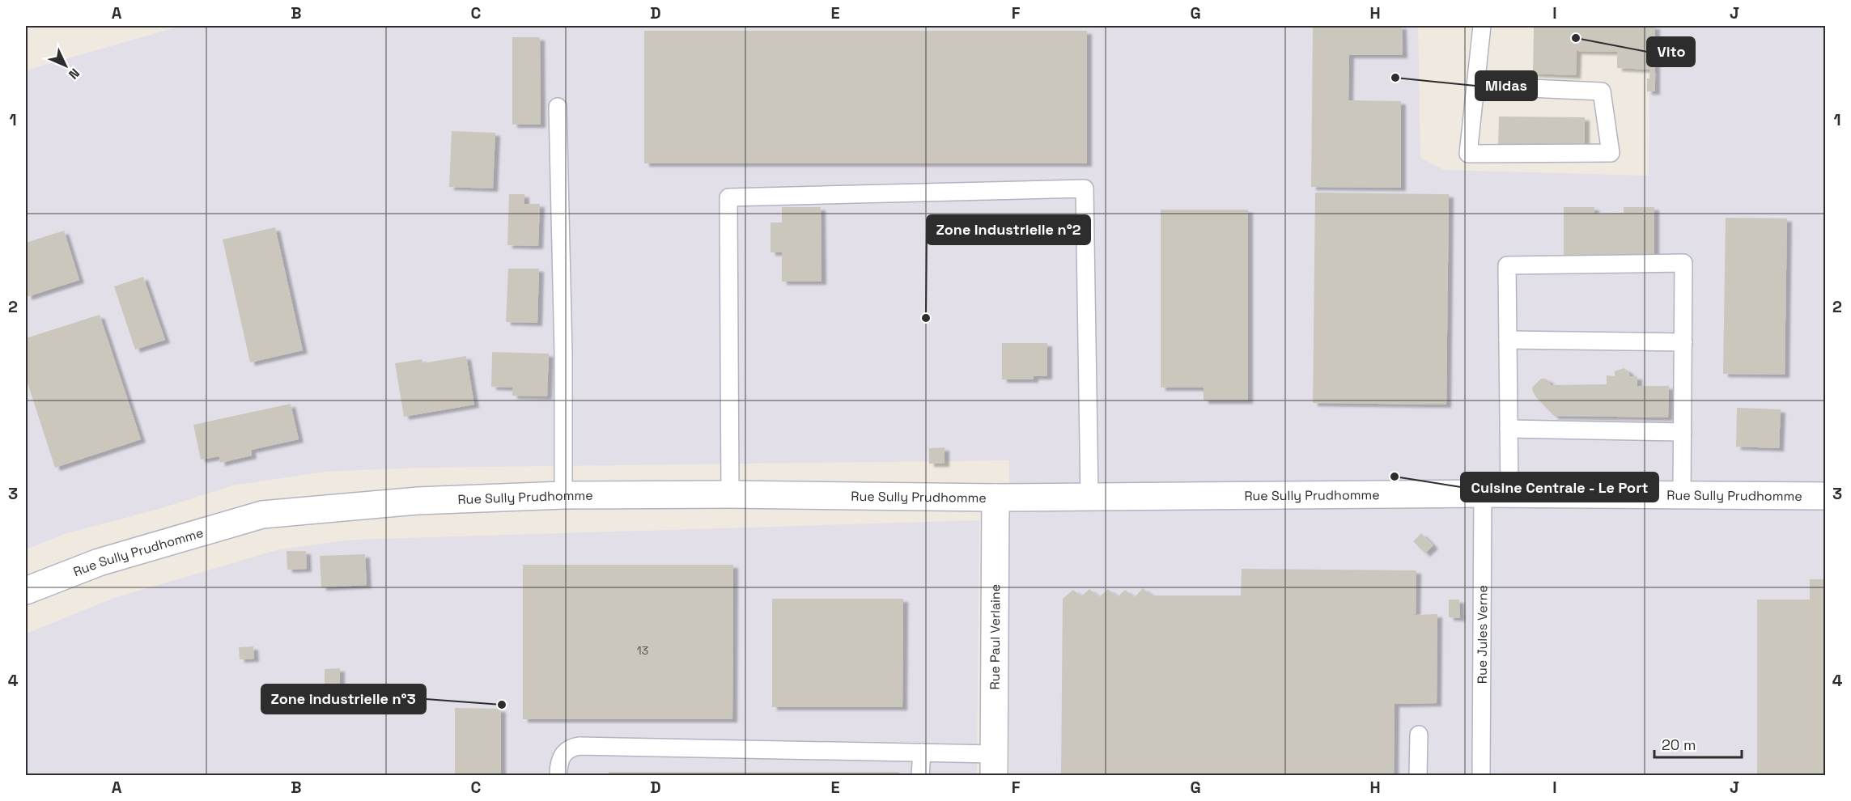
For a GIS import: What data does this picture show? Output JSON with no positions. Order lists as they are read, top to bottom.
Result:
{
  "streets": {
    "street": ["Rue Sully Prudhomme", "Rue Paul Verlaine"],
    "lane": ["Rue Jules Verne"]
  },
  "crossings": [
    ["Rue Sully Prudhomme", "Rue Jules Verne"],
    ["Rue Sully Prudhomme", "Rue Paul Verlaine"]
  ],
  "places": [
    "Vito",
    "Midas",
    "Zone Industrielle n°2",
    "Cuisine Centrale - Le Port",
    "Zone industrielle n°3"
  ],
  "house_numbers": ["13"],
  "scale_bar": "20 m",
  "north": "bottom right",
  "grid": {
    "columns": [
      "A",
      "B",
      "C",
      "D",
      "E",
      "F",
      "G",
      "H",
      "I",
      "J"
    ],
    "rows": [
      "1",
      "2",
      "3",
      "4"
    ]
  }
}
